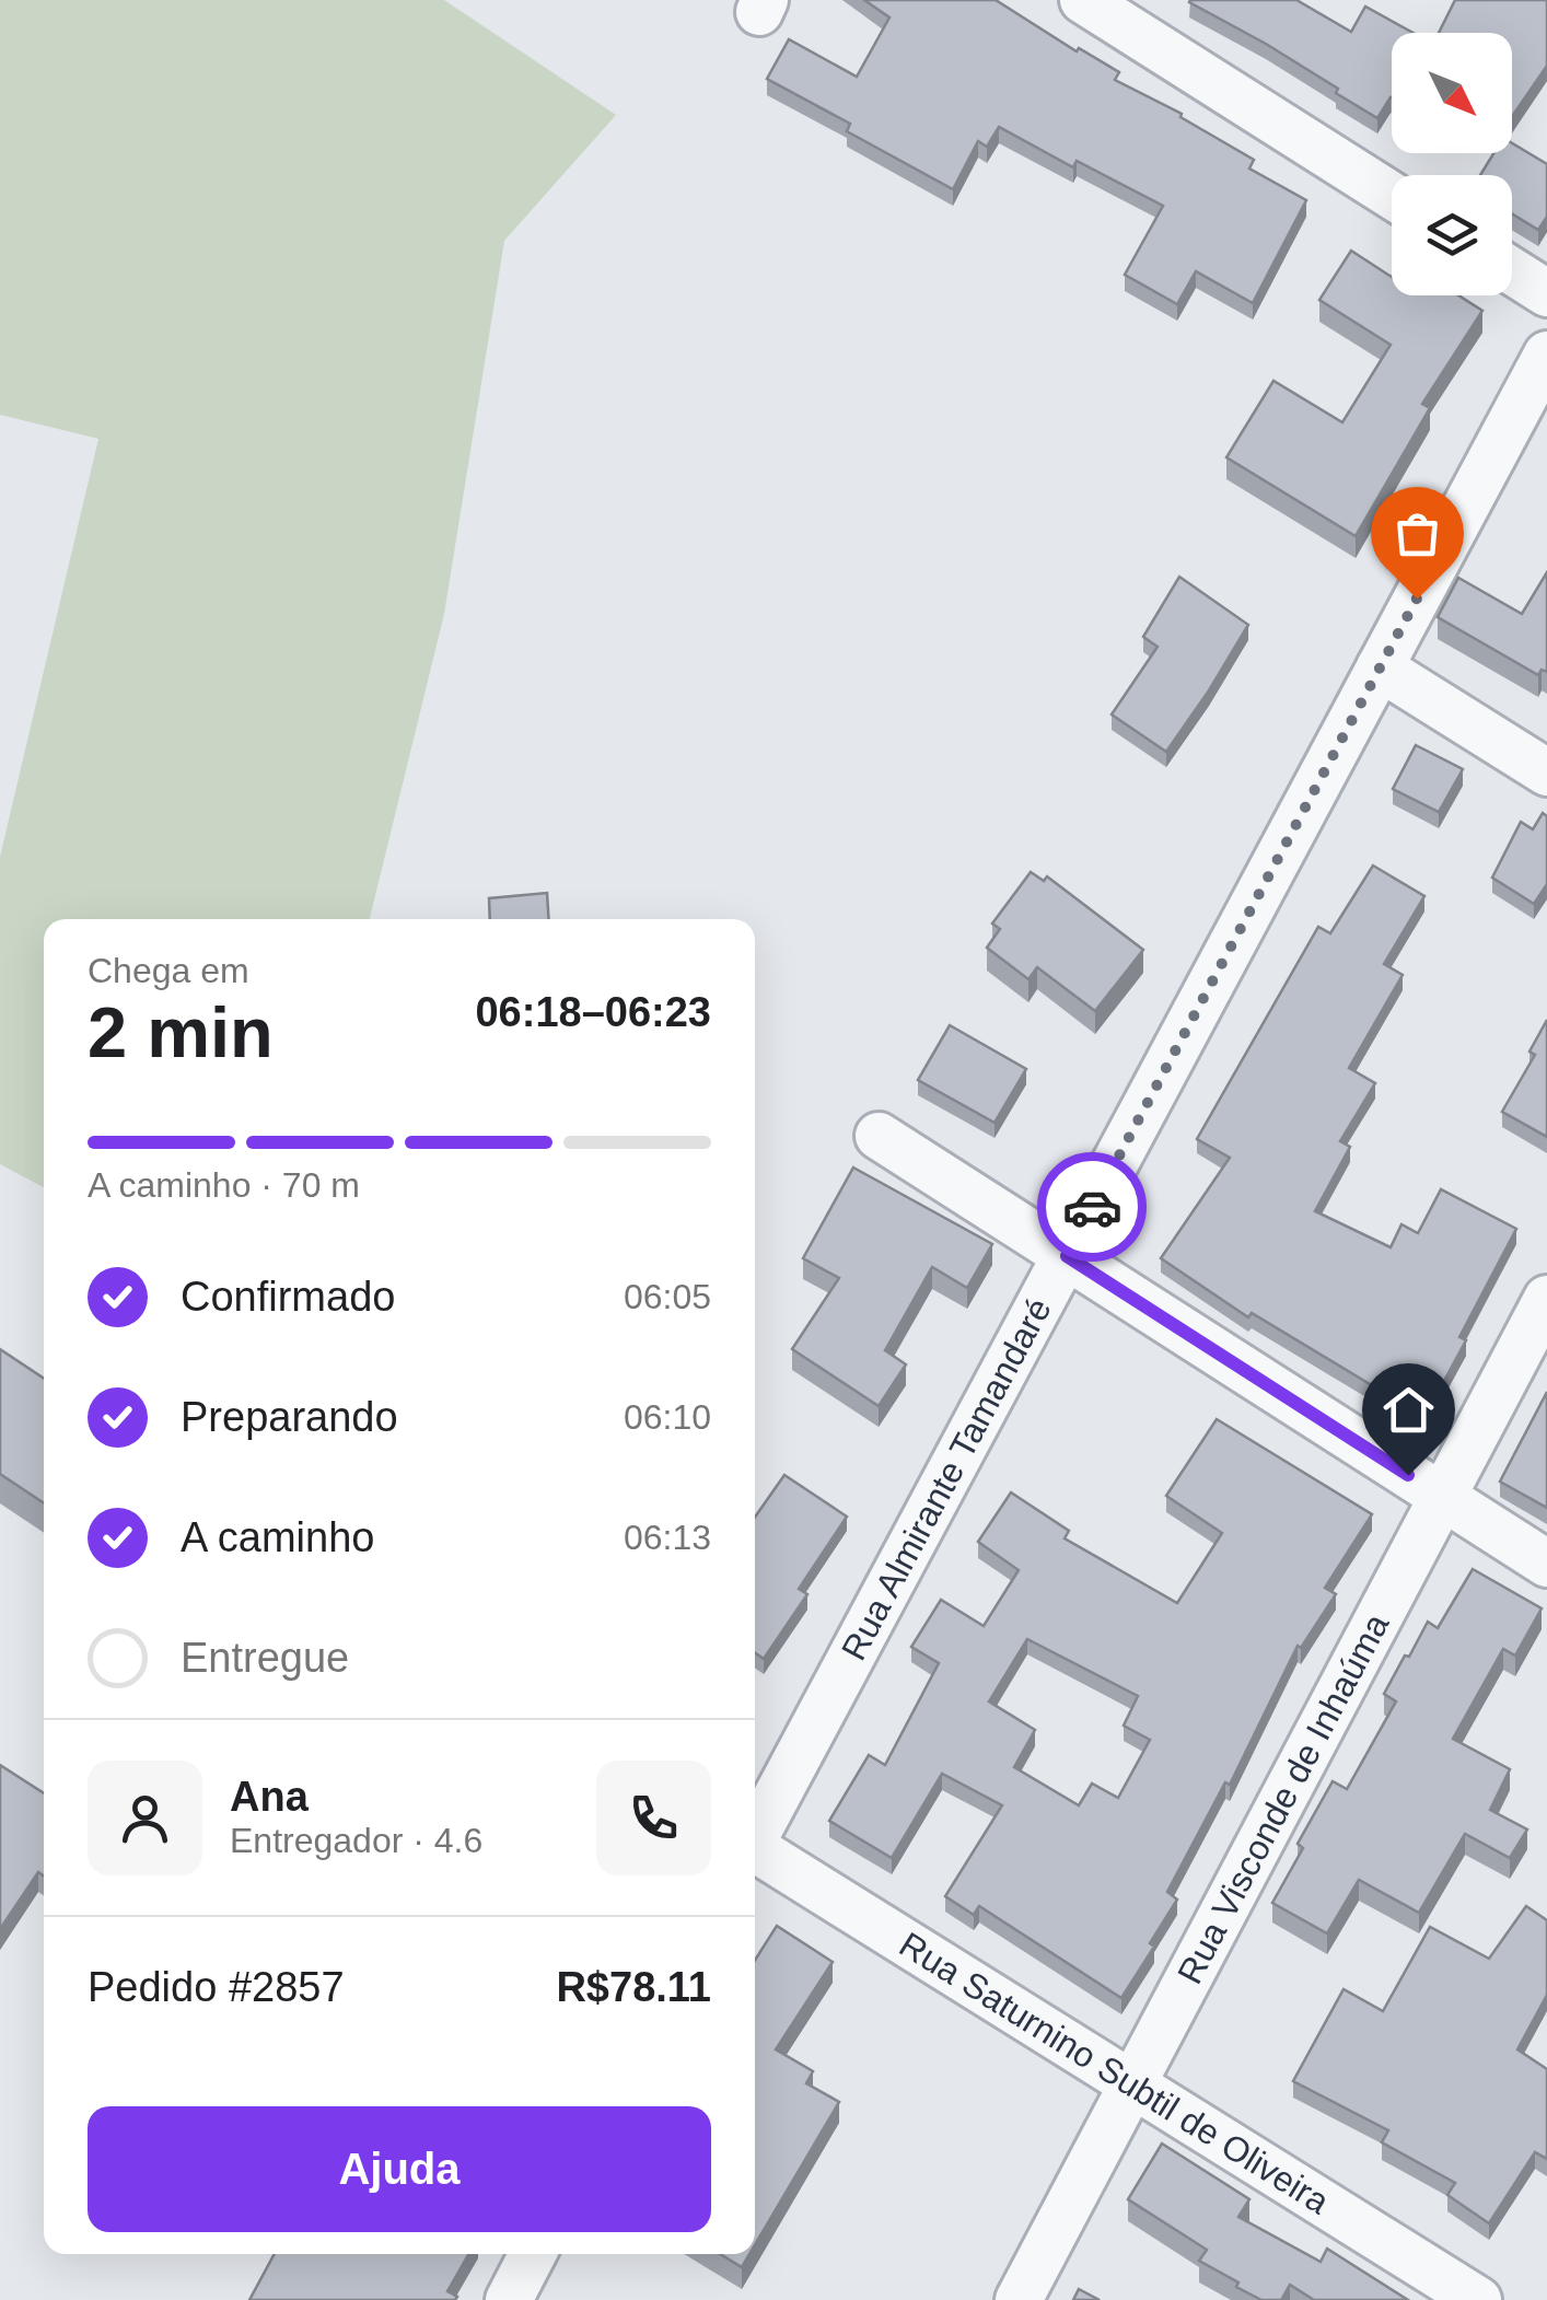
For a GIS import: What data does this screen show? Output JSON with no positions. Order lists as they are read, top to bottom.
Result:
{
  "streets": {
    "street": ["Rua Almirante Tamandaré", "Rua Visconde de Inhaúma", "Rua Saturnino Subtil de Oliveira"]
  },
  "crossings": [
    ["Rua Visconde de Inhaúma", "Rua Saturnino Subtil de Oliveira"]
  ],
  "north": "bottom right",
  "page": {
    "heading": ["2 min", "Chega em", "06:18–06:23"],
    "panel": [
      "Ana",
      "Entregador · 4.6",
      "Pedido #2857",
      "R$78.11"
    ],
    "bar": "A caminho · 70 m",
    "list": [
      ["Confirmado", "06:05"],
      ["Preparando", "06:10"],
      ["A caminho", "06:13"],
      "Entregue"
    ],
    "buttons": "Ajuda"
  }
}
